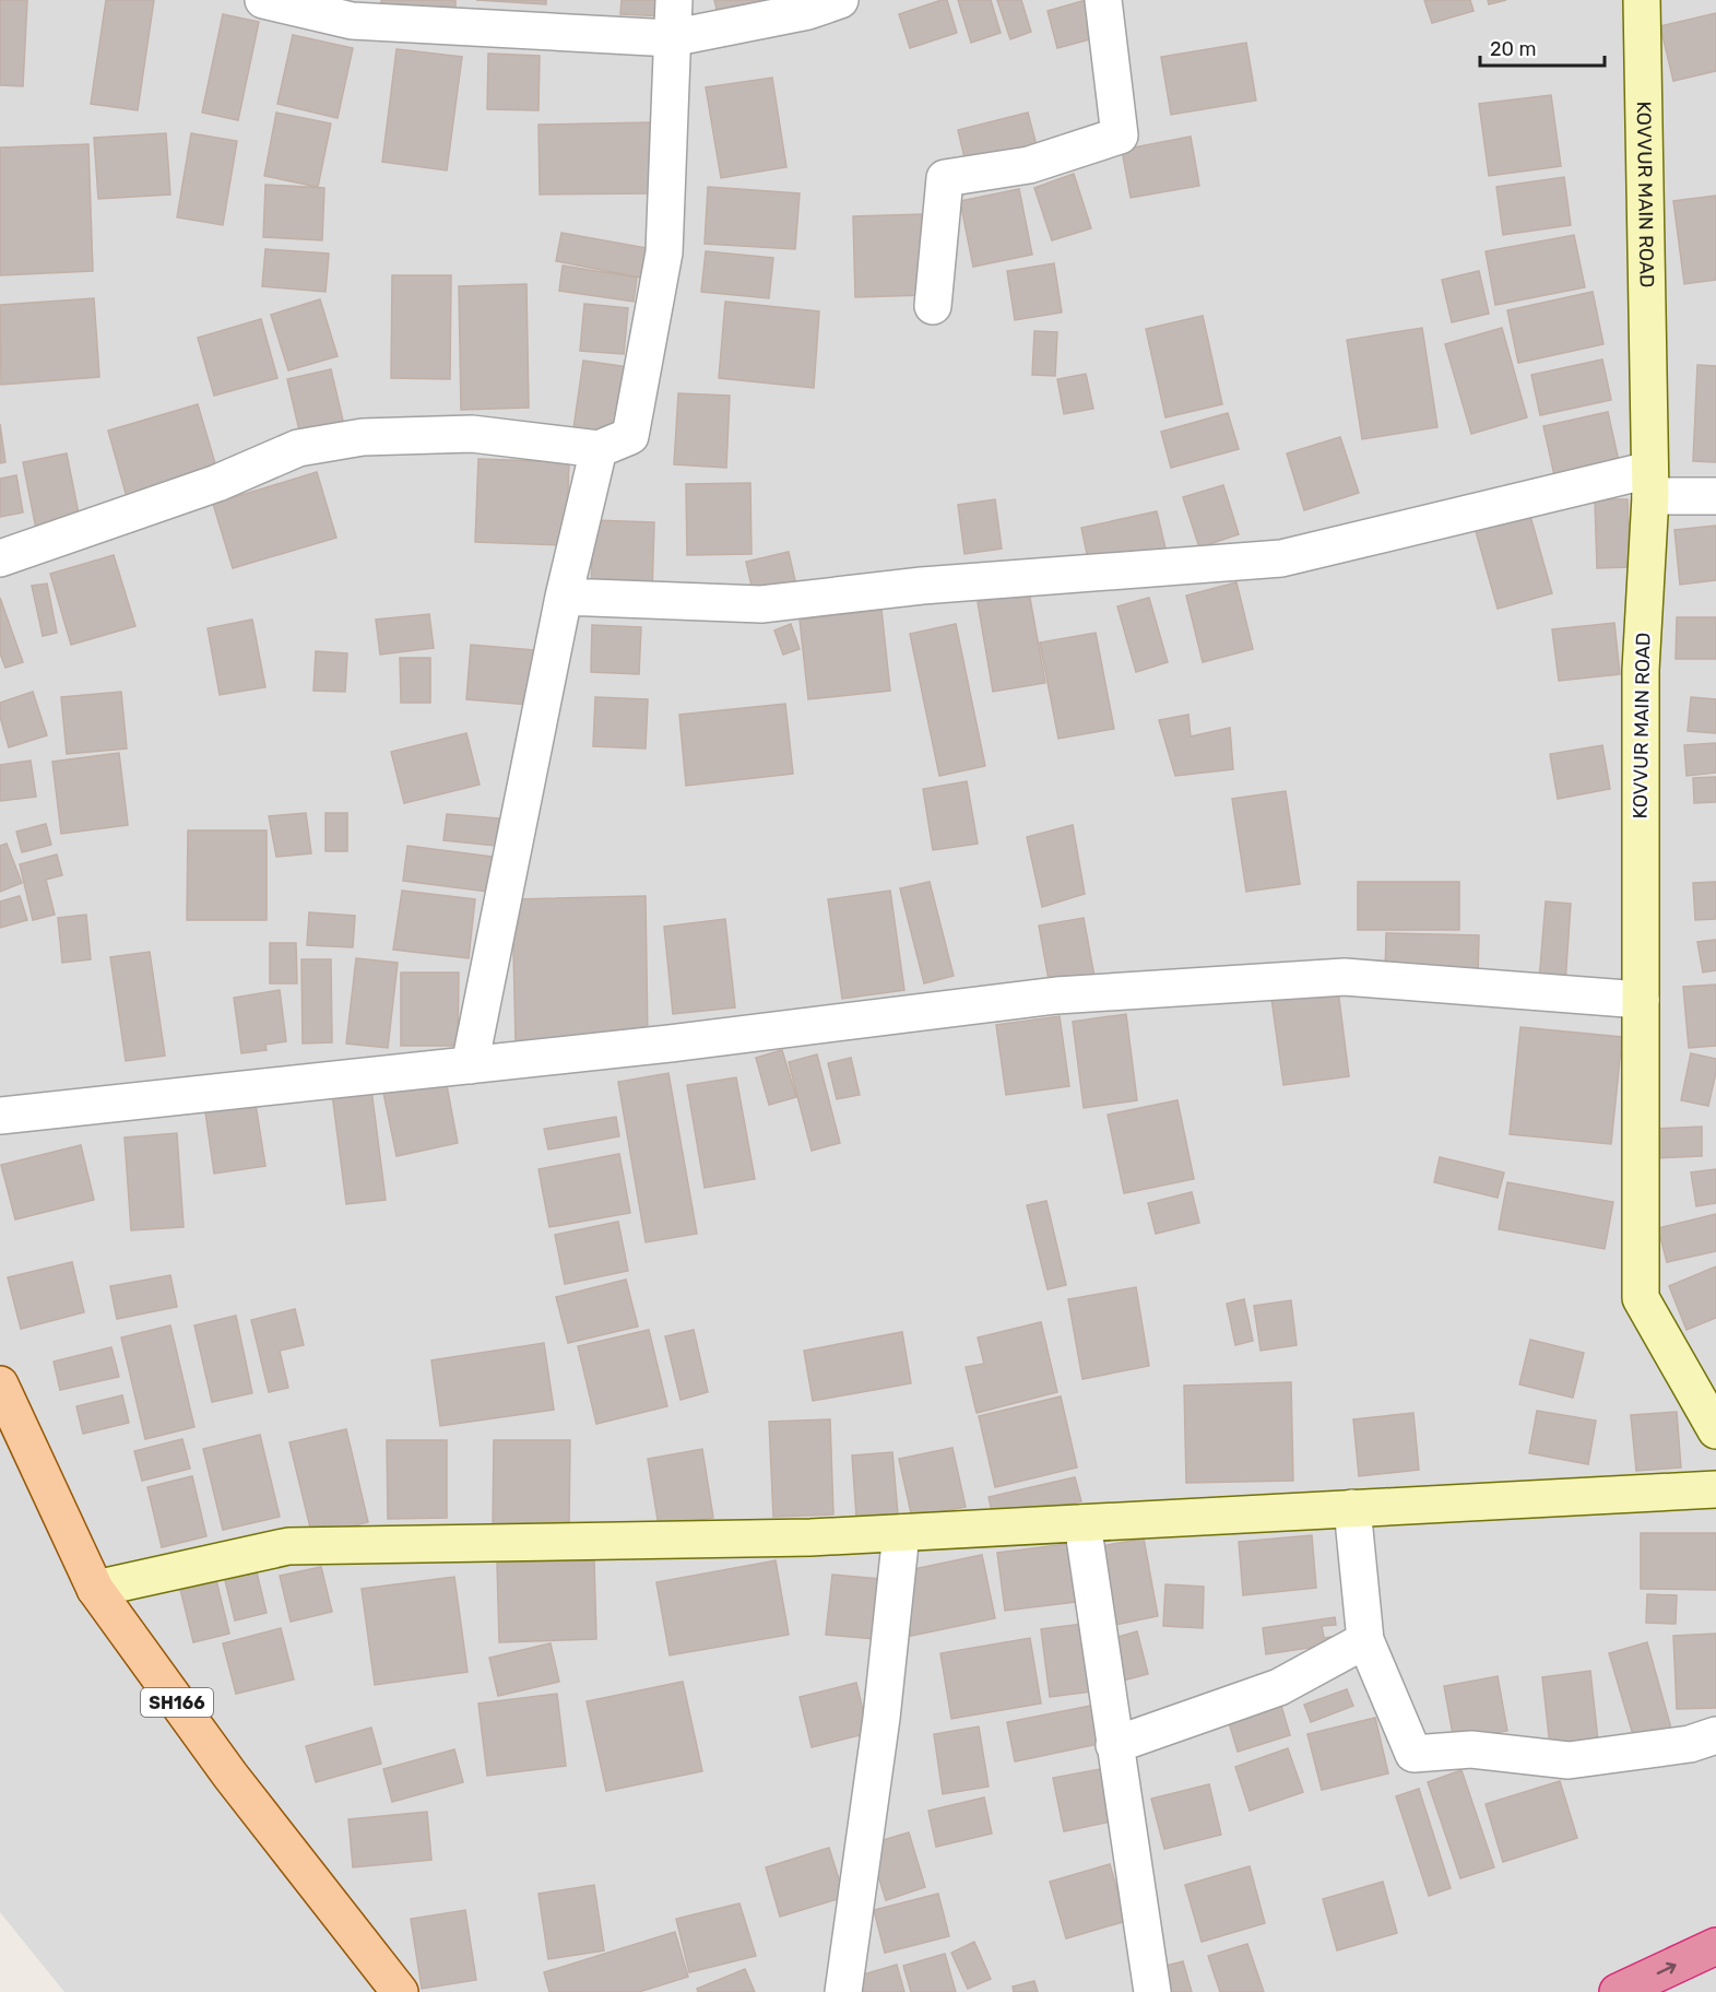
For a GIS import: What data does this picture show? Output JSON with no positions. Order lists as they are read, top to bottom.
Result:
{
  "streets": {
    "main road": ["KOVVUR MAIN ROAD", "SH166"]
  },
  "scale_bar": "20 m"
}
